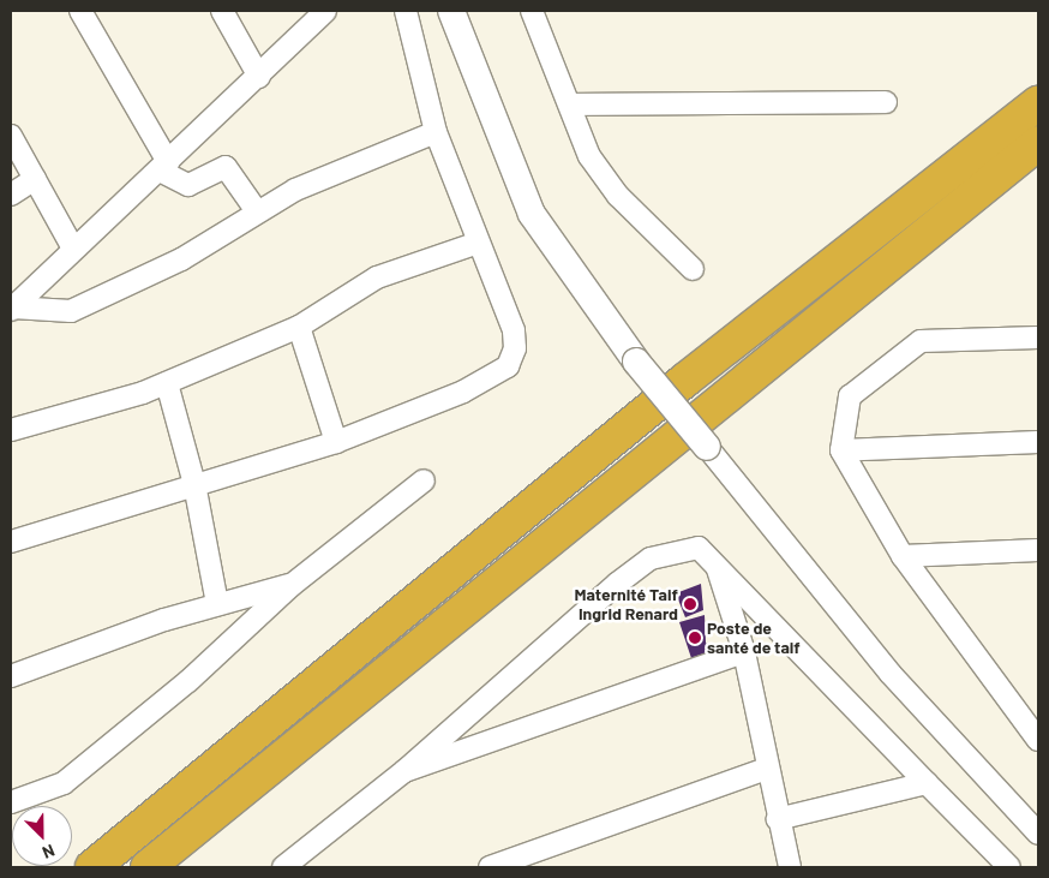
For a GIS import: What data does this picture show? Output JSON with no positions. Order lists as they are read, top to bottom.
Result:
{
  "places": ["Maternité Taif Ingrid Renard", "Poste de santé de taif"],
  "north": "bottom right"
}
